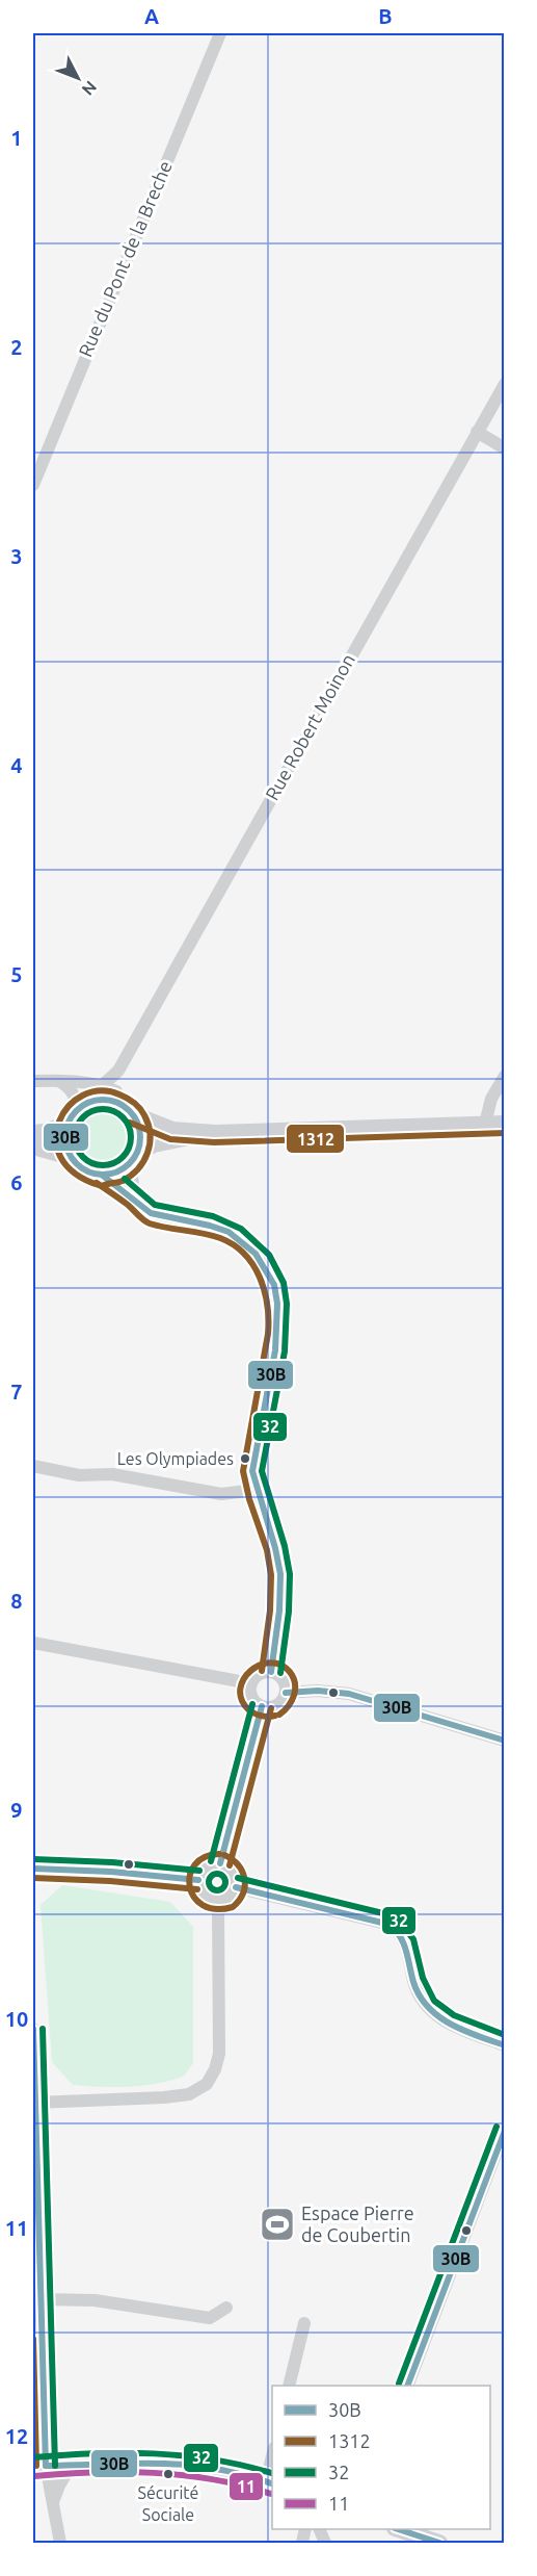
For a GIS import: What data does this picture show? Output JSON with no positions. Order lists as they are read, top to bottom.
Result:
{
  "streets": {
    "street": ["Rue du Pont de la Breche", "Rue Robert Moinon"]
  },
  "places": {
    "other": ["Les Olympiades", "Sécurité Sociale"],
    "sports": ["Espace Pierre de Coubertin"]
  },
  "lines": [
    "transit line 1312",
    "transit line 30B",
    "transit line 32",
    "transit line 11"
  ],
  "legend": [
    "30B",
    "1312",
    "32",
    "11"
  ],
  "north": "bottom right",
  "grid": {
    "columns": ["A", "B"],
    "rows": [
      "1",
      "2",
      "3",
      "4",
      "5",
      "6",
      "7",
      "8",
      "9",
      "10",
      "11",
      "12"
    ]
  }
}
